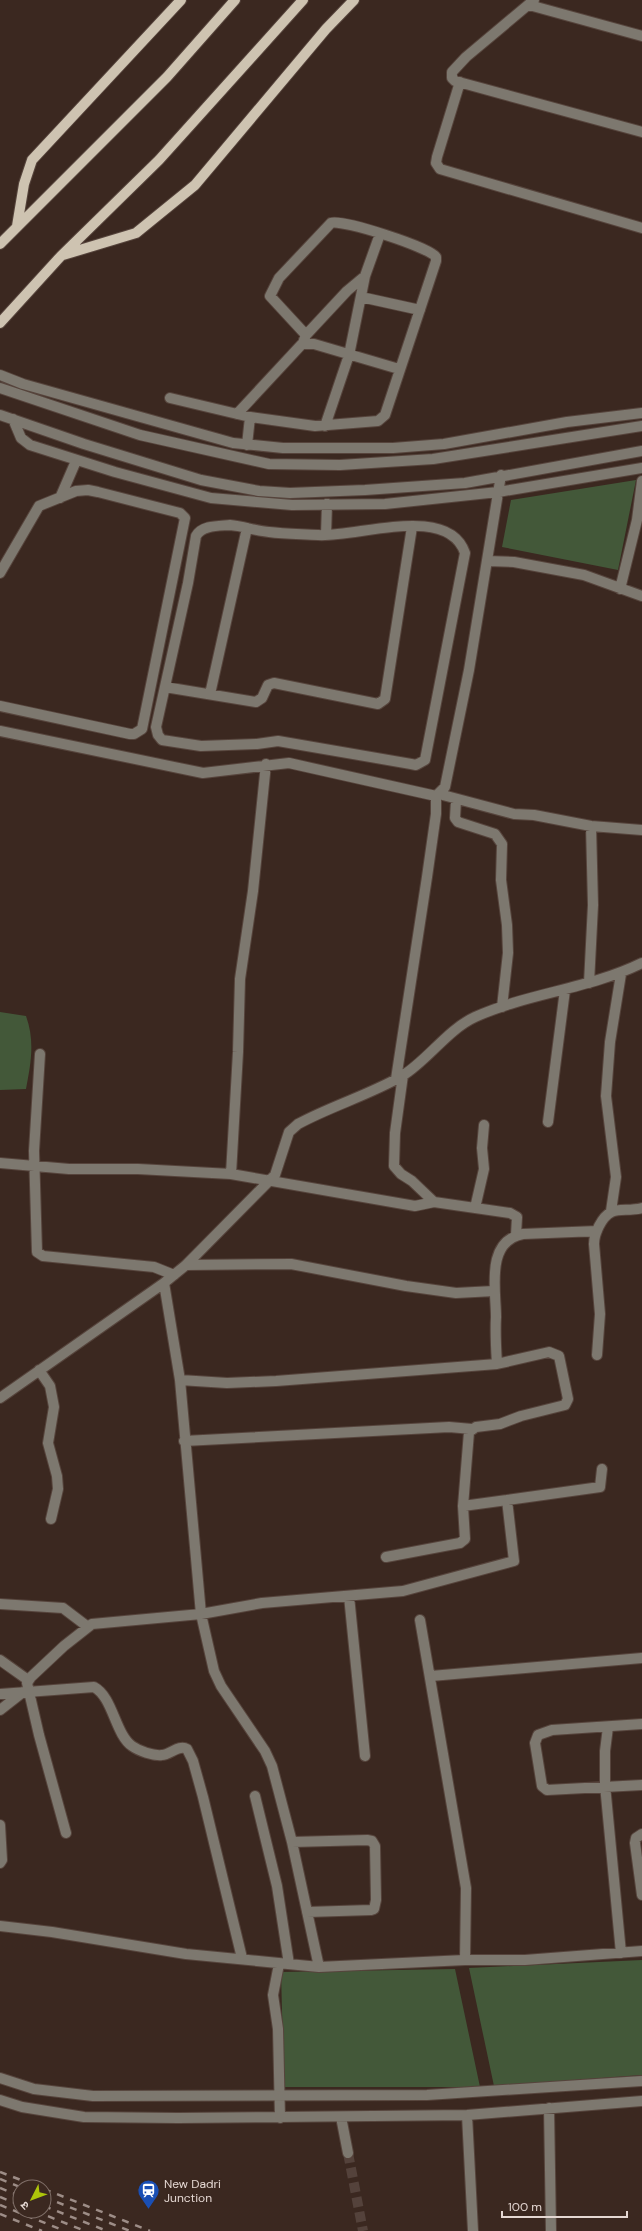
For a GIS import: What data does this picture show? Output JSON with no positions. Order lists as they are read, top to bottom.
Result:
{
  "places": {
    "station": ["New Dadri Junction"]
  },
  "scale_bar": "100 m",
  "north": "bottom left"
}
